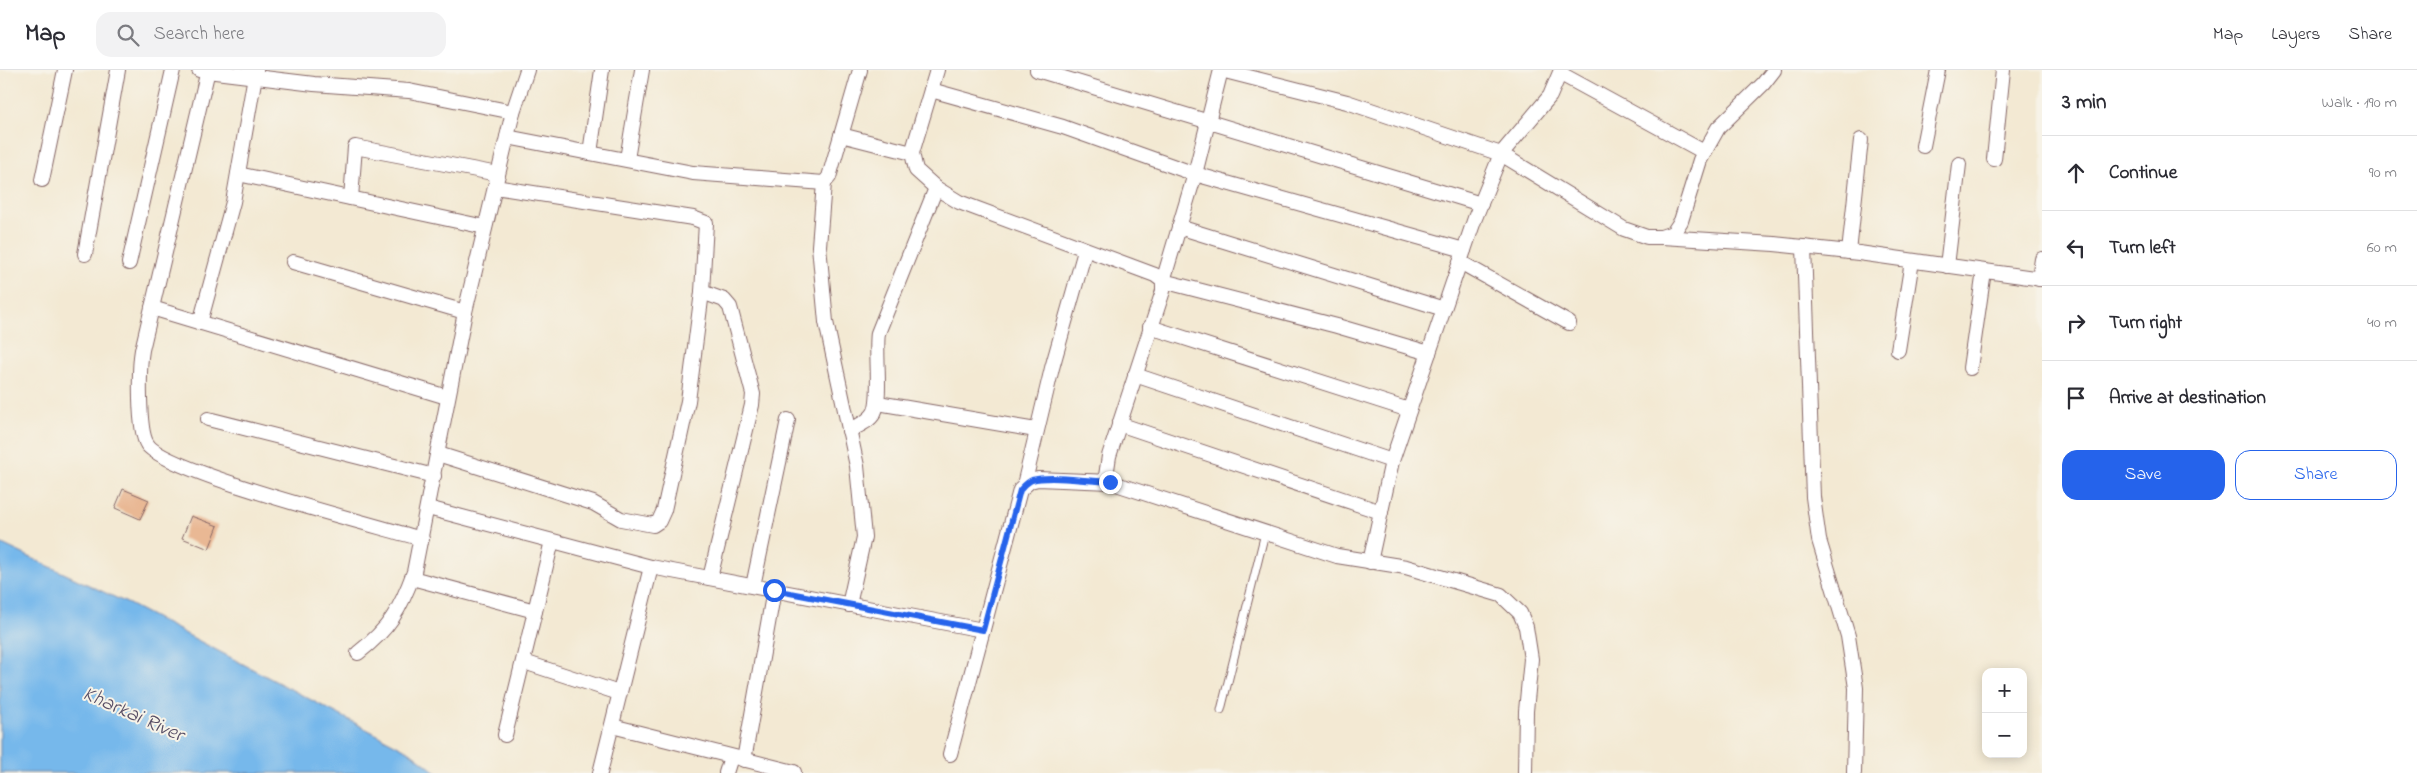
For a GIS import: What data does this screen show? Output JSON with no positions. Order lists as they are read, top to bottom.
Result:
{
  "water": ["Kharkai River"],
  "page": {
    "header": "Map",
    "search": "Search here",
    "nav": ["Map", "Layers", "Share"],
    "heading": ["3 min", "Walk · 190 m"],
    "list": [
      ["Continue", "90 m"],
      ["Turn left", "60 m"],
      ["Turn right", "40 m"],
      "Arrive at destination"
    ],
    "buttons": ["Save", "Share"],
    "map_buttons": ["+", "−"]
  }
}
